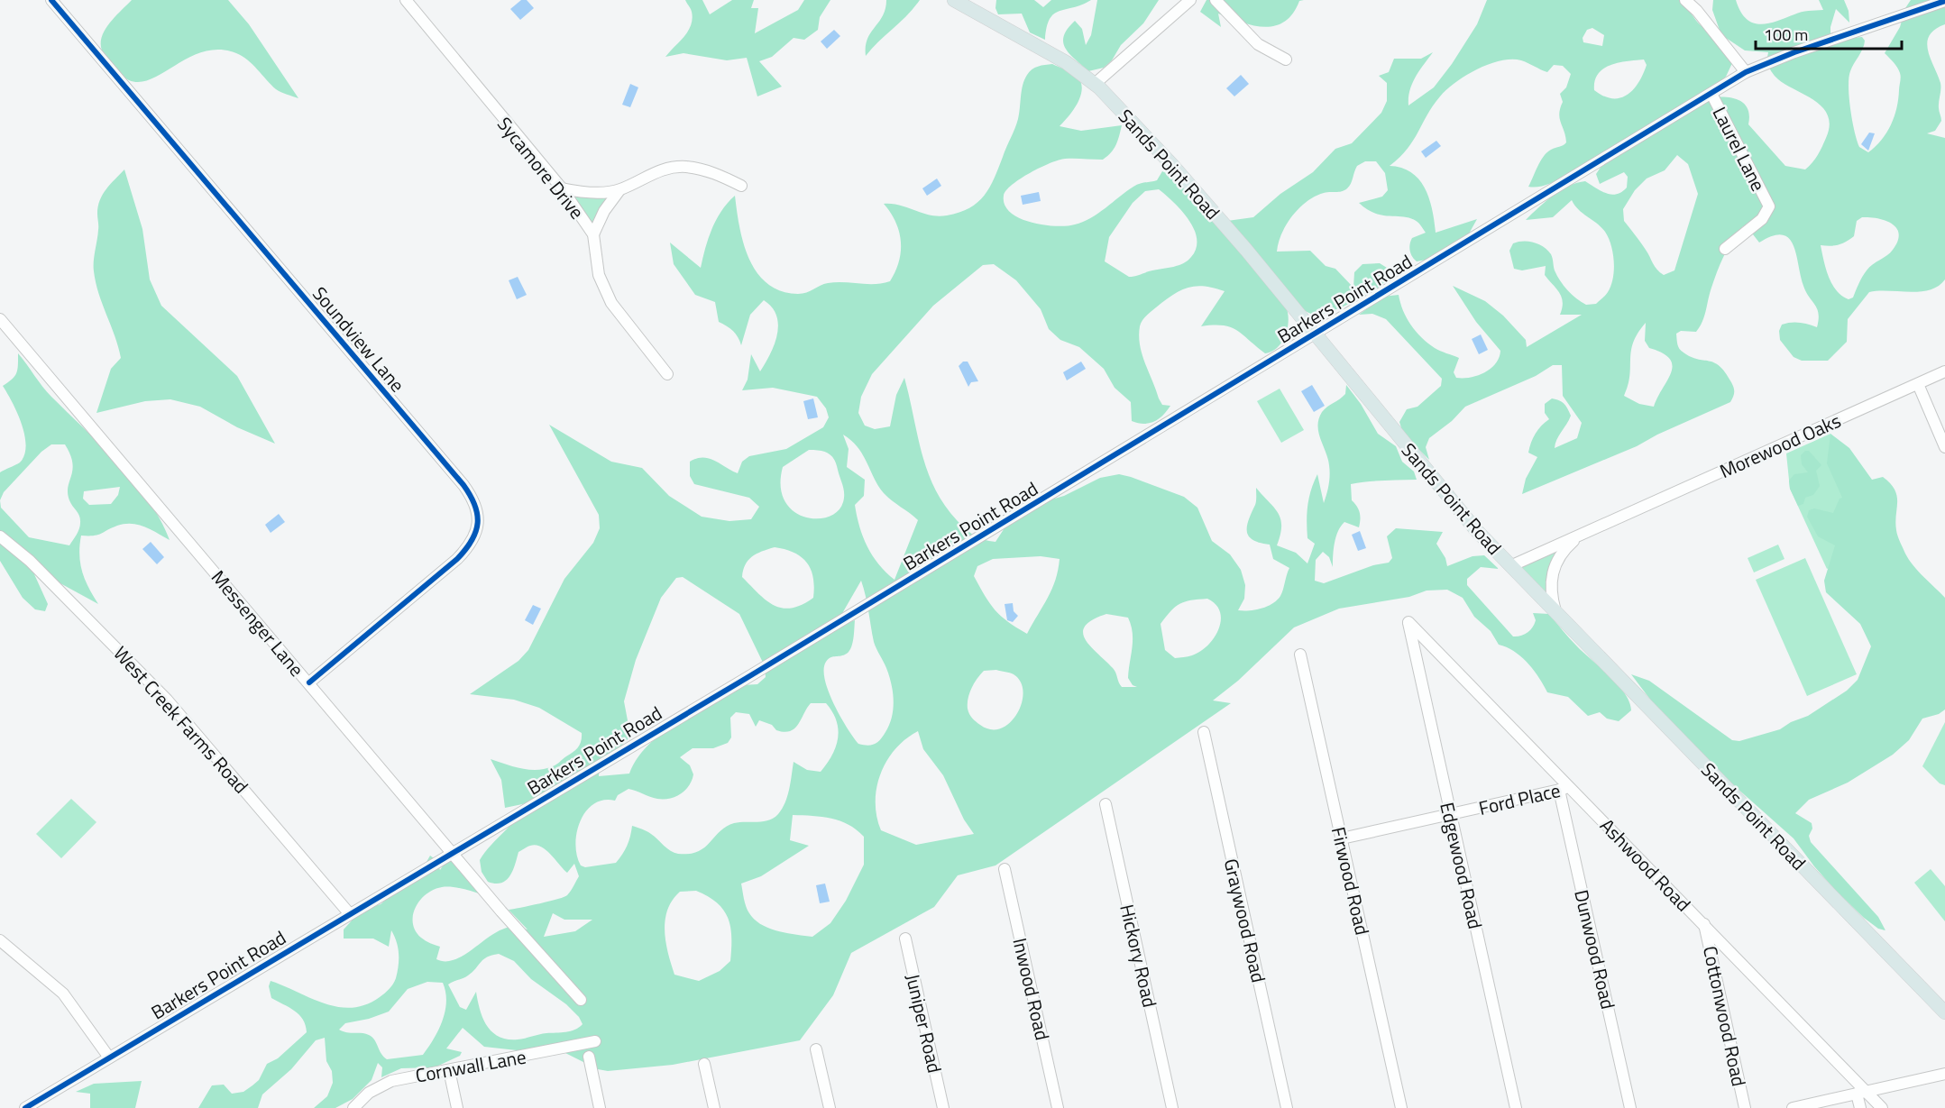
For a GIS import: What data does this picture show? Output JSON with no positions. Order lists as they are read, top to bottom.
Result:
{
  "streets": {
    "main road": ["Sands Point Road"],
    "street": [
      "Laurel Lane",
      "Sycamore Drive",
      "Barkers Point Road",
      "Soundview Lane",
      "Morewood Oaks",
      "Messenger Lane",
      "West Creek Farms Road",
      "Ford Place",
      "Ashwood Road",
      "Edgewood Road",
      "Firwood Road",
      "Graywood Road",
      "Dunwood Road",
      "Hickory Road",
      "Inwood Road",
      "Cottonwood Road",
      "Juniper Road",
      "Cornwall Lane"
    ]
  },
  "crossings": [
    ["Laurel Lane", "Barkers Point Road"],
    ["Sands Point Road", "Barkers Point Road"],
    ["Sands Point Road", "Morewood Oaks"],
    ["Barkers Point Road", "Messenger Lane"],
    ["Barkers Point Road", "West Creek Farms Road"],
    ["Soundview Lane", "Messenger Lane"],
    ["Ford Place", "Ashwood Road"],
    ["Ford Place", "Edgewood Road"],
    ["Ford Place", "Firwood Road"],
    ["Ford Place", "Dunwood Road"],
    ["Ashwood Road", "Edgewood Road"],
    ["Ashwood Road", "Dunwood Road"],
    ["Ashwood Road", "Cottonwood Road"]
  ],
  "scale_bar": "100 m"
}
